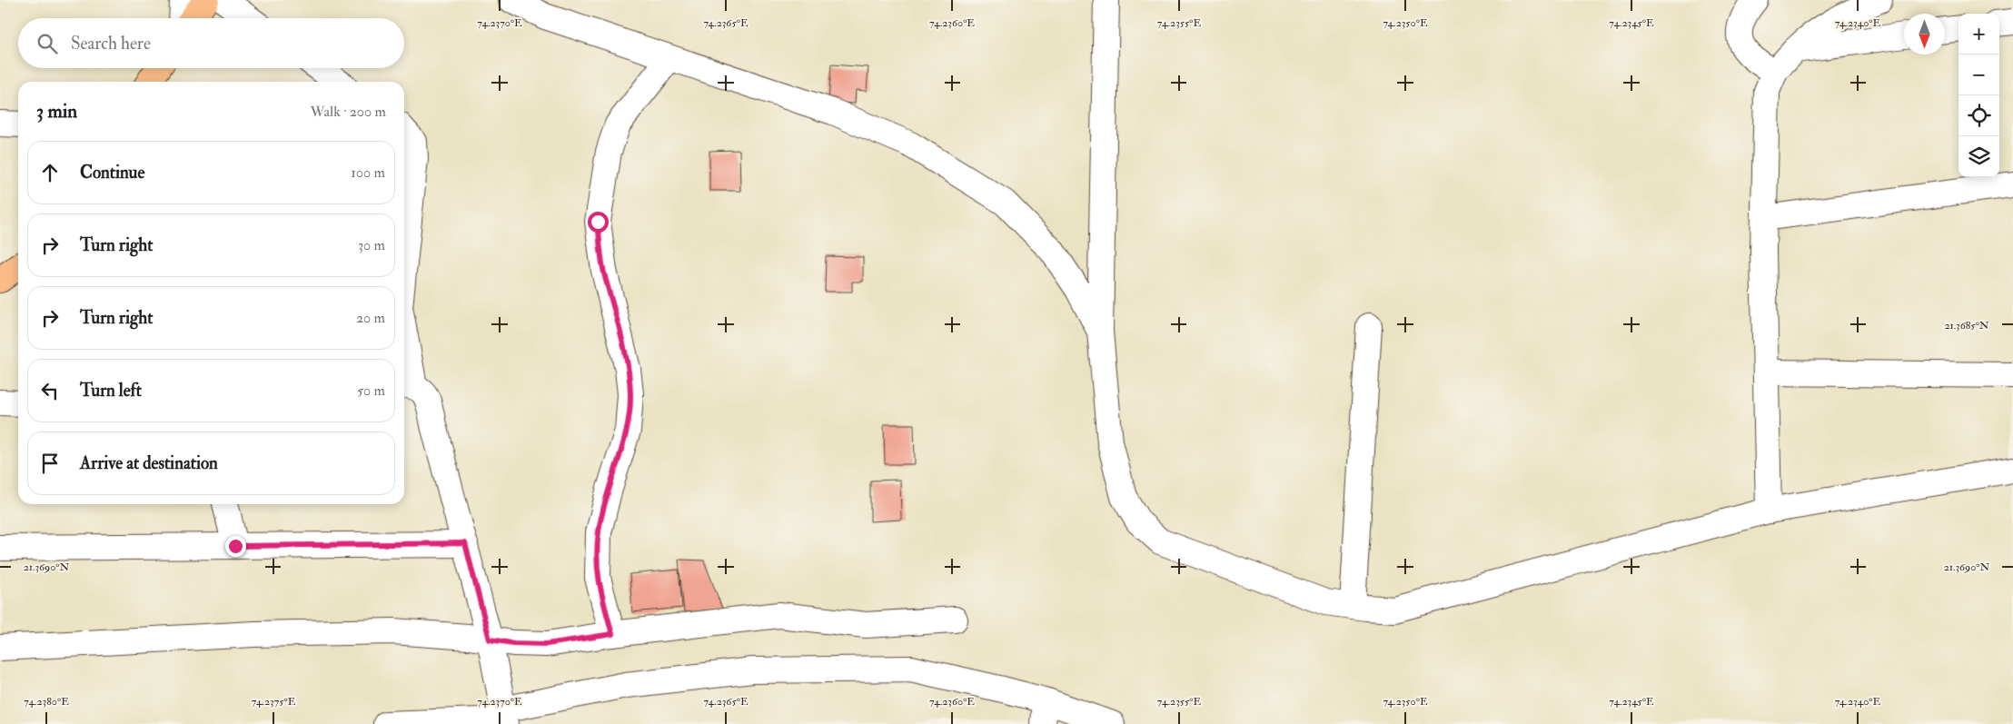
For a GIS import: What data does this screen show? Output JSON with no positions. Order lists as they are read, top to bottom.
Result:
{
  "north": "bottom",
  "page": {
    "map_buttons": ["+", "−"],
    "search": "Search here",
    "heading": ["3 min", "Walk · 200 m"],
    "list": [
      ["Continue", "100 m"],
      ["Turn right", "30 m"],
      ["Turn right", "20 m"],
      ["Turn left", "50 m"],
      "Arrive at destination"
    ]
  },
  "coordinates": [
    "74.2370°E",
    "74.2365°E",
    "74.2360°E",
    "74.2355°E",
    "74.2350°E",
    "74.2345°E",
    "74.2340°E",
    "21.3685°N",
    "21.3690°N",
    "74.2380°E",
    "74.2375°E"
  ]
}
